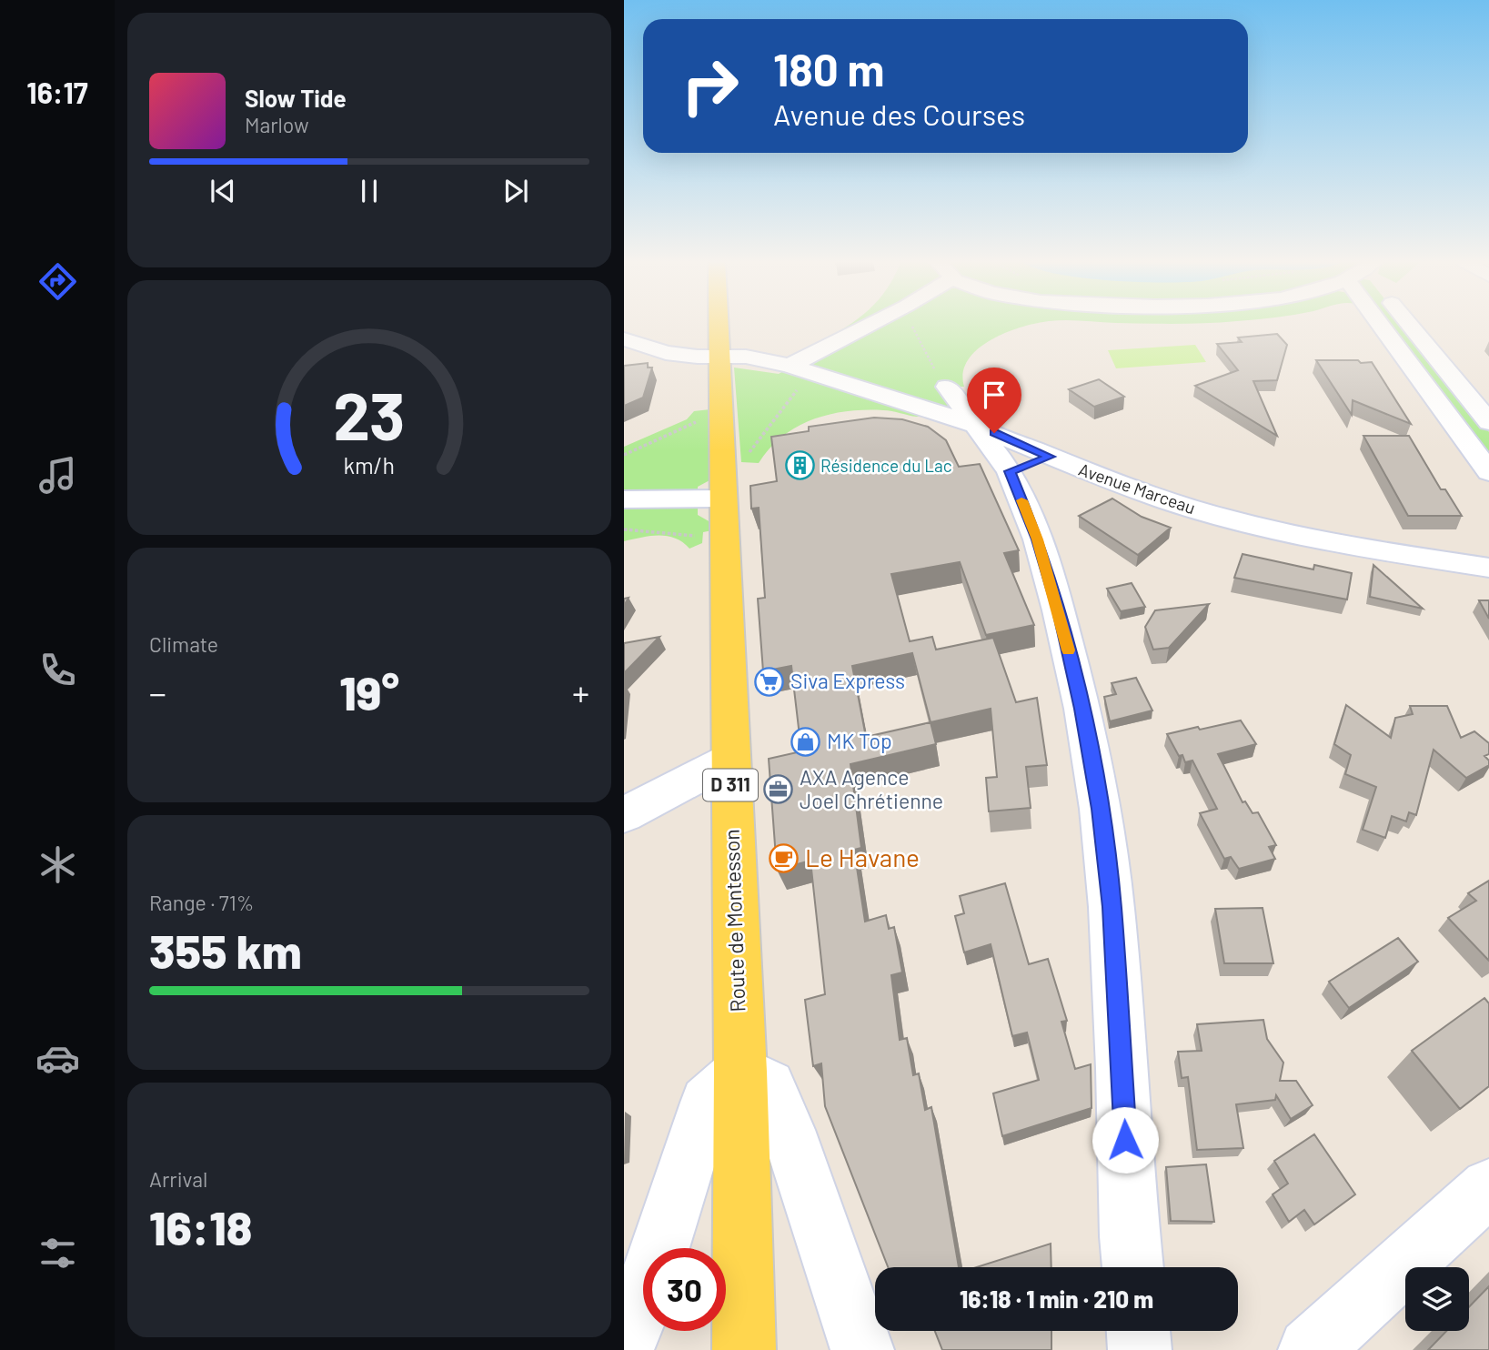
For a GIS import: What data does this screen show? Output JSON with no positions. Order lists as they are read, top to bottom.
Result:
{
  "streets": {
    "main road": ["D 311", "Route de Montesson"],
    "street": ["Avenue Marceau"]
  },
  "crossings": [
    ["Avenue Marceau", "Route de Montesson"]
  ],
  "places": {
    "building": ["Résidence du Lac"],
    "supermarket": ["Siva Express"],
    "shop": ["MK Top"],
    "office": ["AXA Agence Joel Chrétienne"],
    "cafe": ["Le Havane"]
  },
  "page": {
    "tabs": "16:17",
    "turn": ["180 m", "Avenue des Courses"],
    "song": ["Slow Tide", "Marlow"],
    "tile": [
      "Climate",
      ["Range · 71%", "355 km"],
      ["Arrival", "16:18"]
    ],
    "heat": ["−", "19°", "+"],
    "limit": "30",
    "trip": "16:18 · 1 min · 210 m",
    "gauge": ["23", "km/h"]
  }
}
